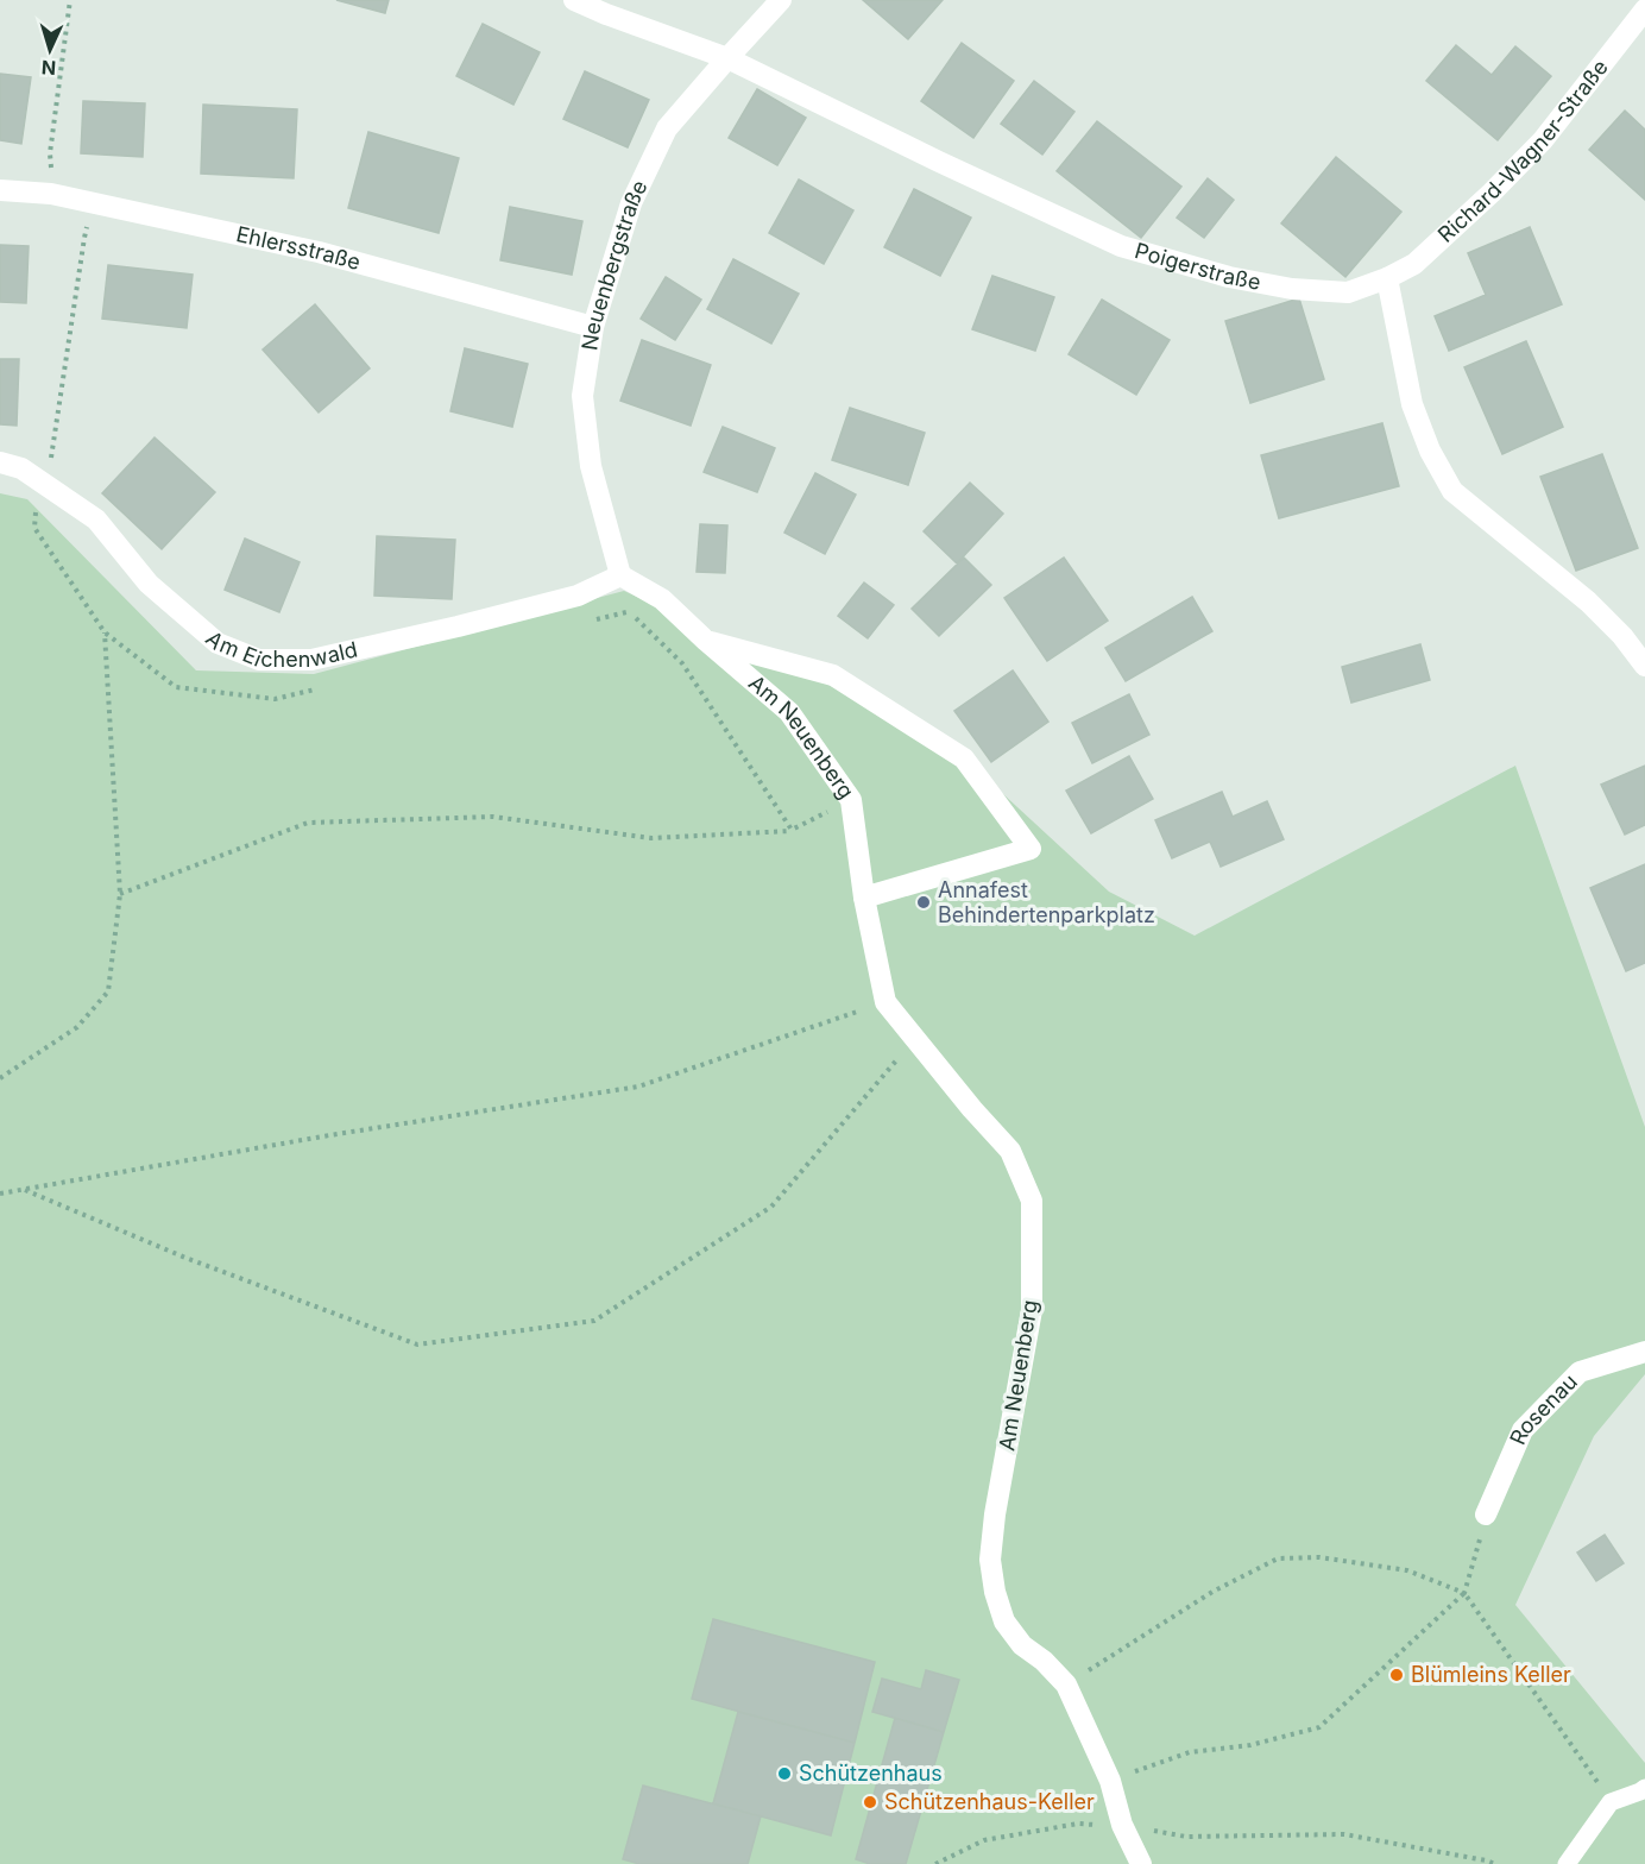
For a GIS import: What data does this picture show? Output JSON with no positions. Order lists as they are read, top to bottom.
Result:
{
  "streets": {
    "street": [
      "Richard-Wagner-Straße",
      "Ehlersstraße",
      "Neuenbergstraße",
      "Poigerstraße",
      "Am Eichenwald",
      "Am Neuenberg",
      "Rosenau"
    ]
  },
  "crossings": [
    ["Richard-Wagner-Straße", "Poigerstraße"],
    ["Ehlersstraße", "Neuenbergstraße"],
    ["Neuenbergstraße", "Poigerstraße"],
    ["Neuenbergstraße", "Am Eichenwald"],
    ["Neuenbergstraße", "Am Neuenberg"],
    ["Am Eichenwald", "Am Neuenberg"]
  ],
  "places": [
    "Annafest Behindertenparkplatz",
    "Blümleins Keller",
    "Schützenhaus",
    "Schützenhaus-Keller"
  ],
  "north": "bottom"
}
